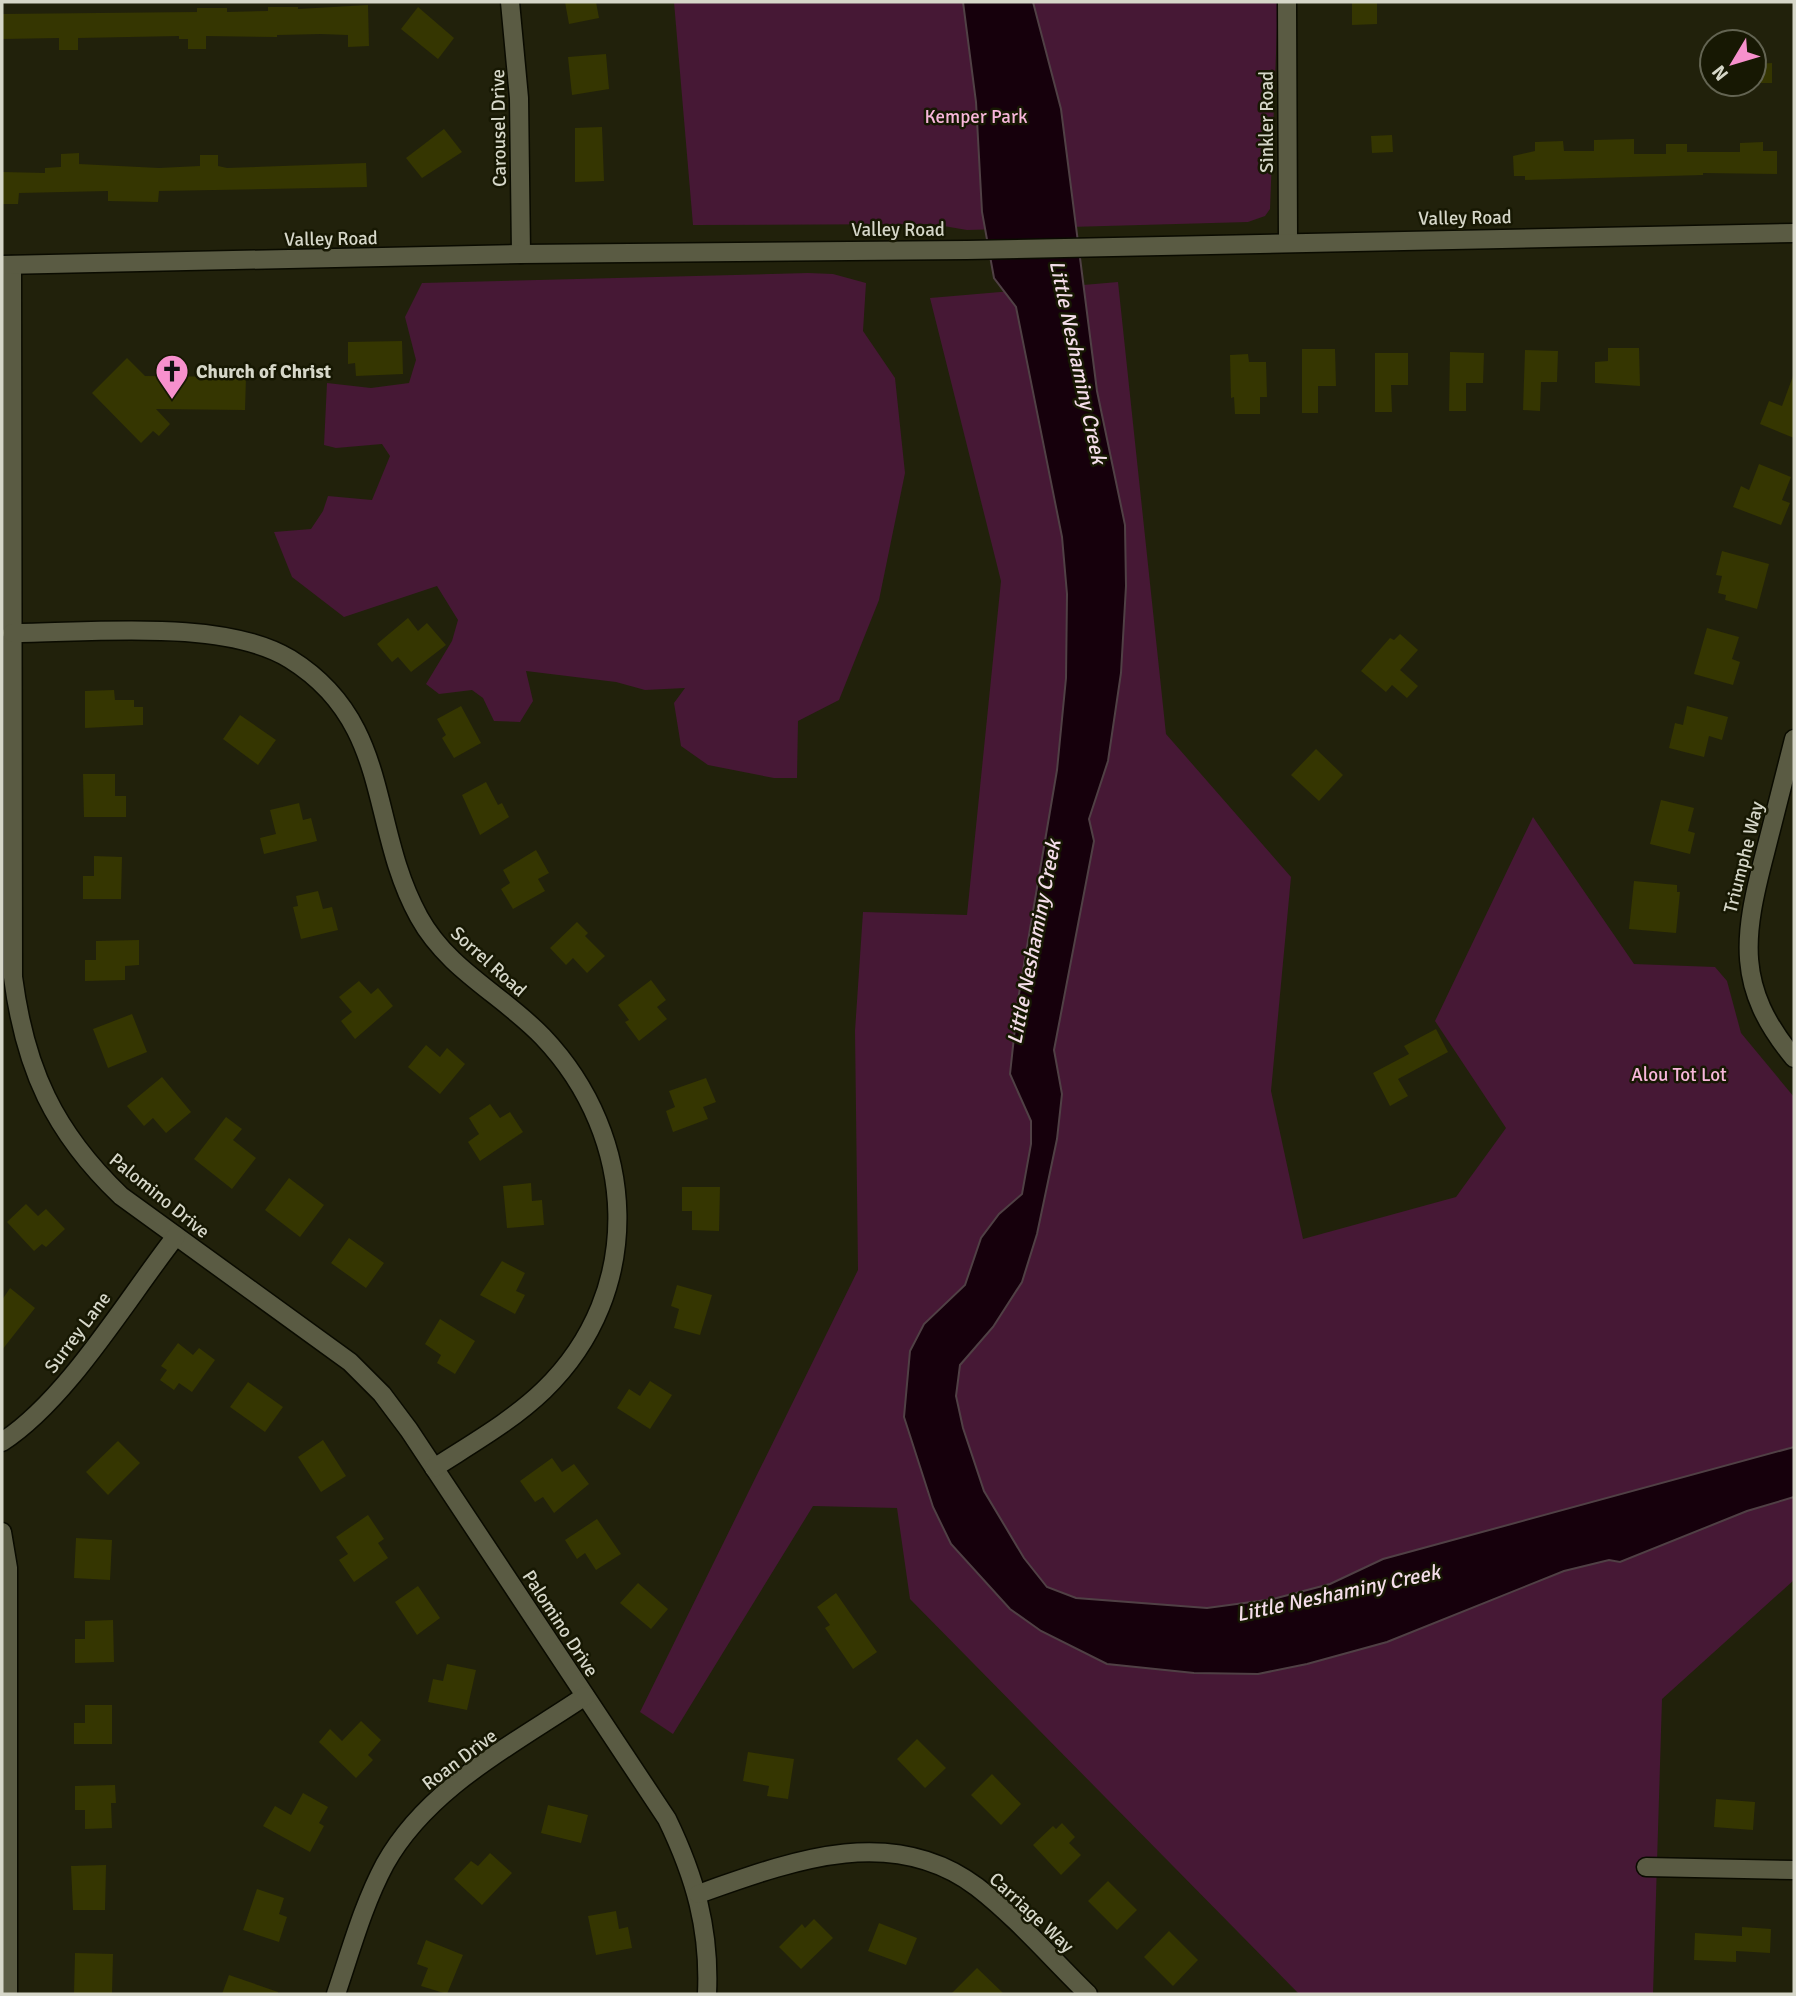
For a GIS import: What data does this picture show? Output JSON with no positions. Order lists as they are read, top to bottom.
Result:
{
  "streets": {
    "street": [
      "Sinkler Road",
      "Carousel Drive",
      "Valley Road",
      "Triumphe Way",
      "Sorrel Road",
      "Palomino Drive",
      "Surrey Lane",
      "Roan Drive",
      "Carriage Way"
    ]
  },
  "crossings": [
    ["Sinkler Road", "Valley Road"],
    ["Carousel Drive", "Valley Road"],
    ["Valley Road", "Palomino Drive"],
    ["Sorrel Road", "Palomino Drive"],
    ["Palomino Drive", "Surrey Lane"],
    ["Palomino Drive", "Roan Drive"],
    ["Palomino Drive", "Carriage Way"]
  ],
  "water": ["Little Neshaminy Creek"],
  "parks": ["Kemper Park", "Alou Tot Lot"],
  "places": {
    "church": ["Church of Christ"]
  },
  "north": "bottom left"
}
